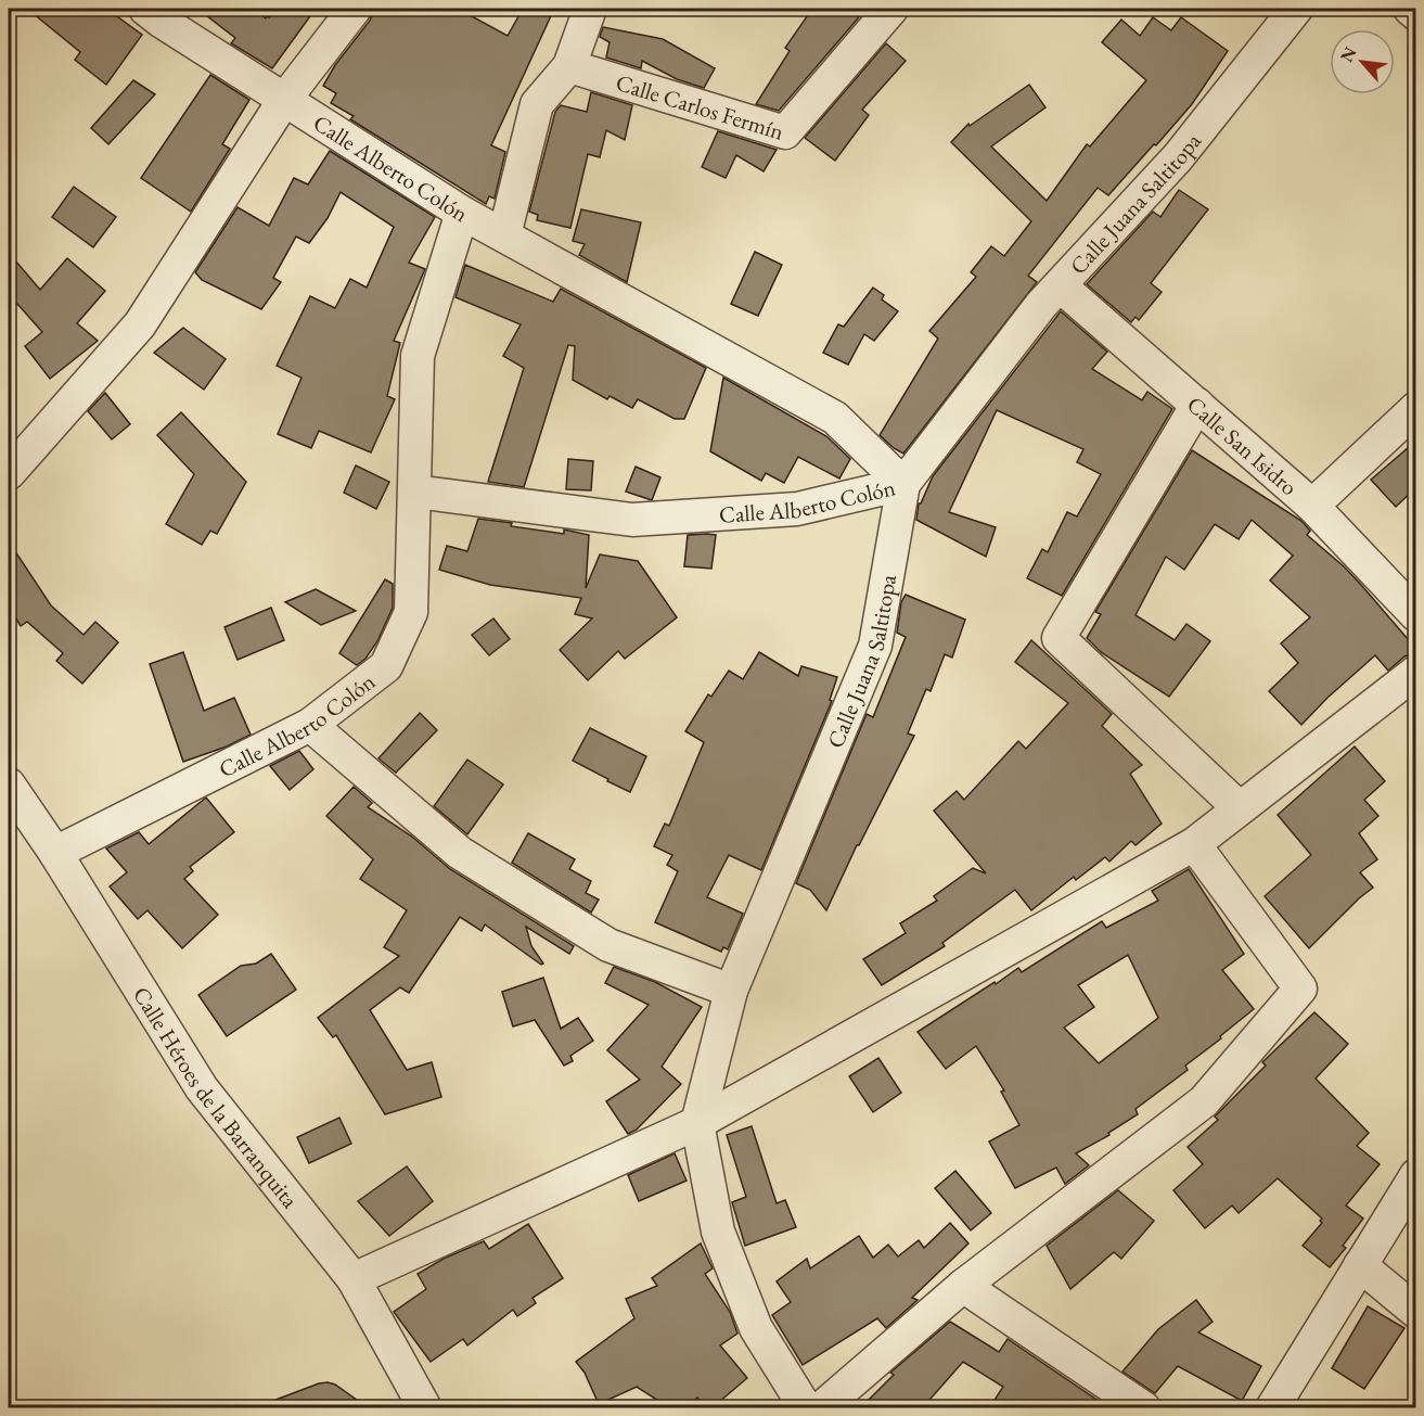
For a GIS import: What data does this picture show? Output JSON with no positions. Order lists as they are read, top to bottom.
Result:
{
  "streets": {
    "street": [
      "Calle Carlos Fermín",
      "Calle Alberto Colón",
      "Calle Juana Saltitopa",
      "Calle San Isidro",
      "Calle Héroes de la Barranquita"
    ]
  },
  "crossings": [
    ["Calle Alberto Colón", "Calle Juana Saltitopa"],
    ["Calle Alberto Colón", "Calle Héroes de la Barranquita"],
    ["Calle Juana Saltitopa", "Calle San Isidro"]
  ],
  "north": "top left"
}
